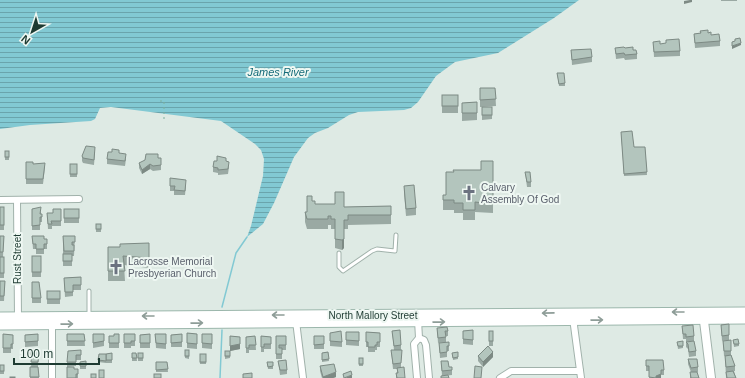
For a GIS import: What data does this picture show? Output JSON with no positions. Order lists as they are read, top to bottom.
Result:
{
  "streets": {
    "main road": ["North Mallory Street"],
    "street": ["Rust Street"]
  },
  "crossings": [
    ["Rust Street", "North Mallory Street"]
  ],
  "water": ["James River"],
  "places": {
    "church": ["Calvary Assembly Of God", "Lacrosse Memorial Presbyerian Church"]
  },
  "scale_bar": "100 m",
  "north": "bottom left"
}
